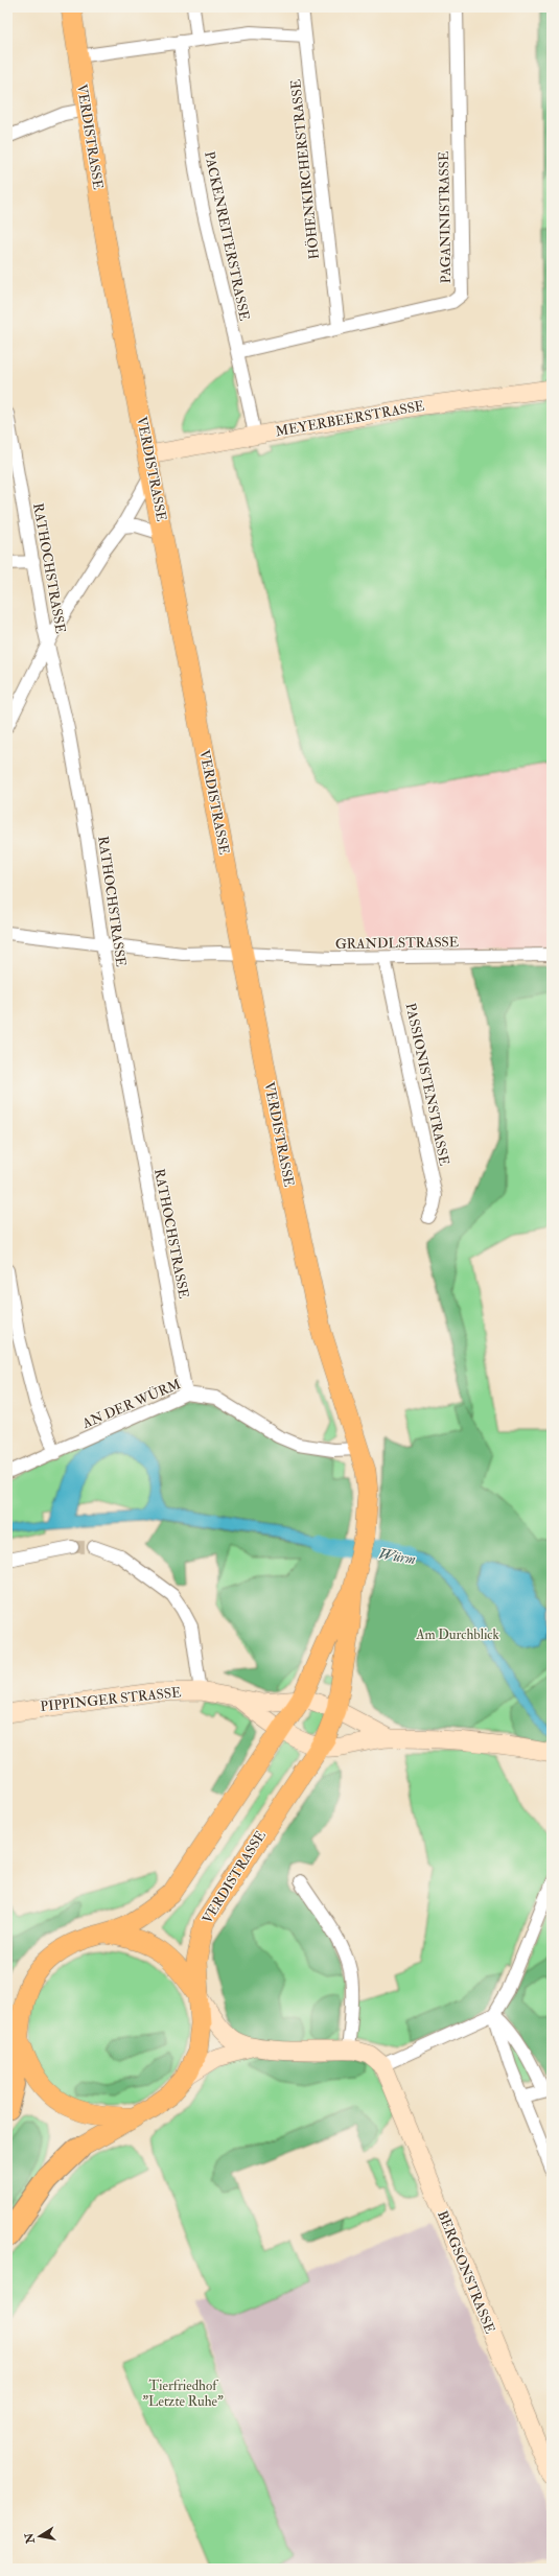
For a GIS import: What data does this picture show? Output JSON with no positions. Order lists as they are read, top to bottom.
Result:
{
  "streets": {
    "main road": ["VERDISTRASSE"],
    "street": [
      "HÖHENKIRCHERSTRASSE",
      "PAGANINISTRASSE",
      "PACKENREITERSTRASSE",
      "MEYERBEERSTRASSE",
      "RATHOCHSTRASSE",
      "GRANDLSTRASSE",
      "PASSIONISTENSTRASSE",
      "AN DER WÜRM",
      "PIPPINGER STRASSE",
      "BERGSONSTRASSE"
    ]
  },
  "crossings": [
    ["VERDISTRASSE", "MEYERBEERSTRASSE"],
    ["VERDISTRASSE", "GRANDLSTRASSE"],
    ["VERDISTRASSE", "AN DER WÜRM"],
    ["VERDISTRASSE", "PIPPINGER STRASSE"],
    ["HÖHENKIRCHERSTRASSE", "PAGANINISTRASSE"],
    ["PAGANINISTRASSE", "PACKENREITERSTRASSE"],
    ["PACKENREITERSTRASSE", "MEYERBEERSTRASSE"],
    ["RATHOCHSTRASSE", "GRANDLSTRASSE"],
    ["RATHOCHSTRASSE", "AN DER WÜRM"],
    ["GRANDLSTRASSE", "PASSIONISTENSTRASSE"]
  ],
  "water": ["Würm"],
  "parks": ["Am Durchblick", "Tierfriedhof \"Letzte Ruhe\""],
  "north": "left"
}
